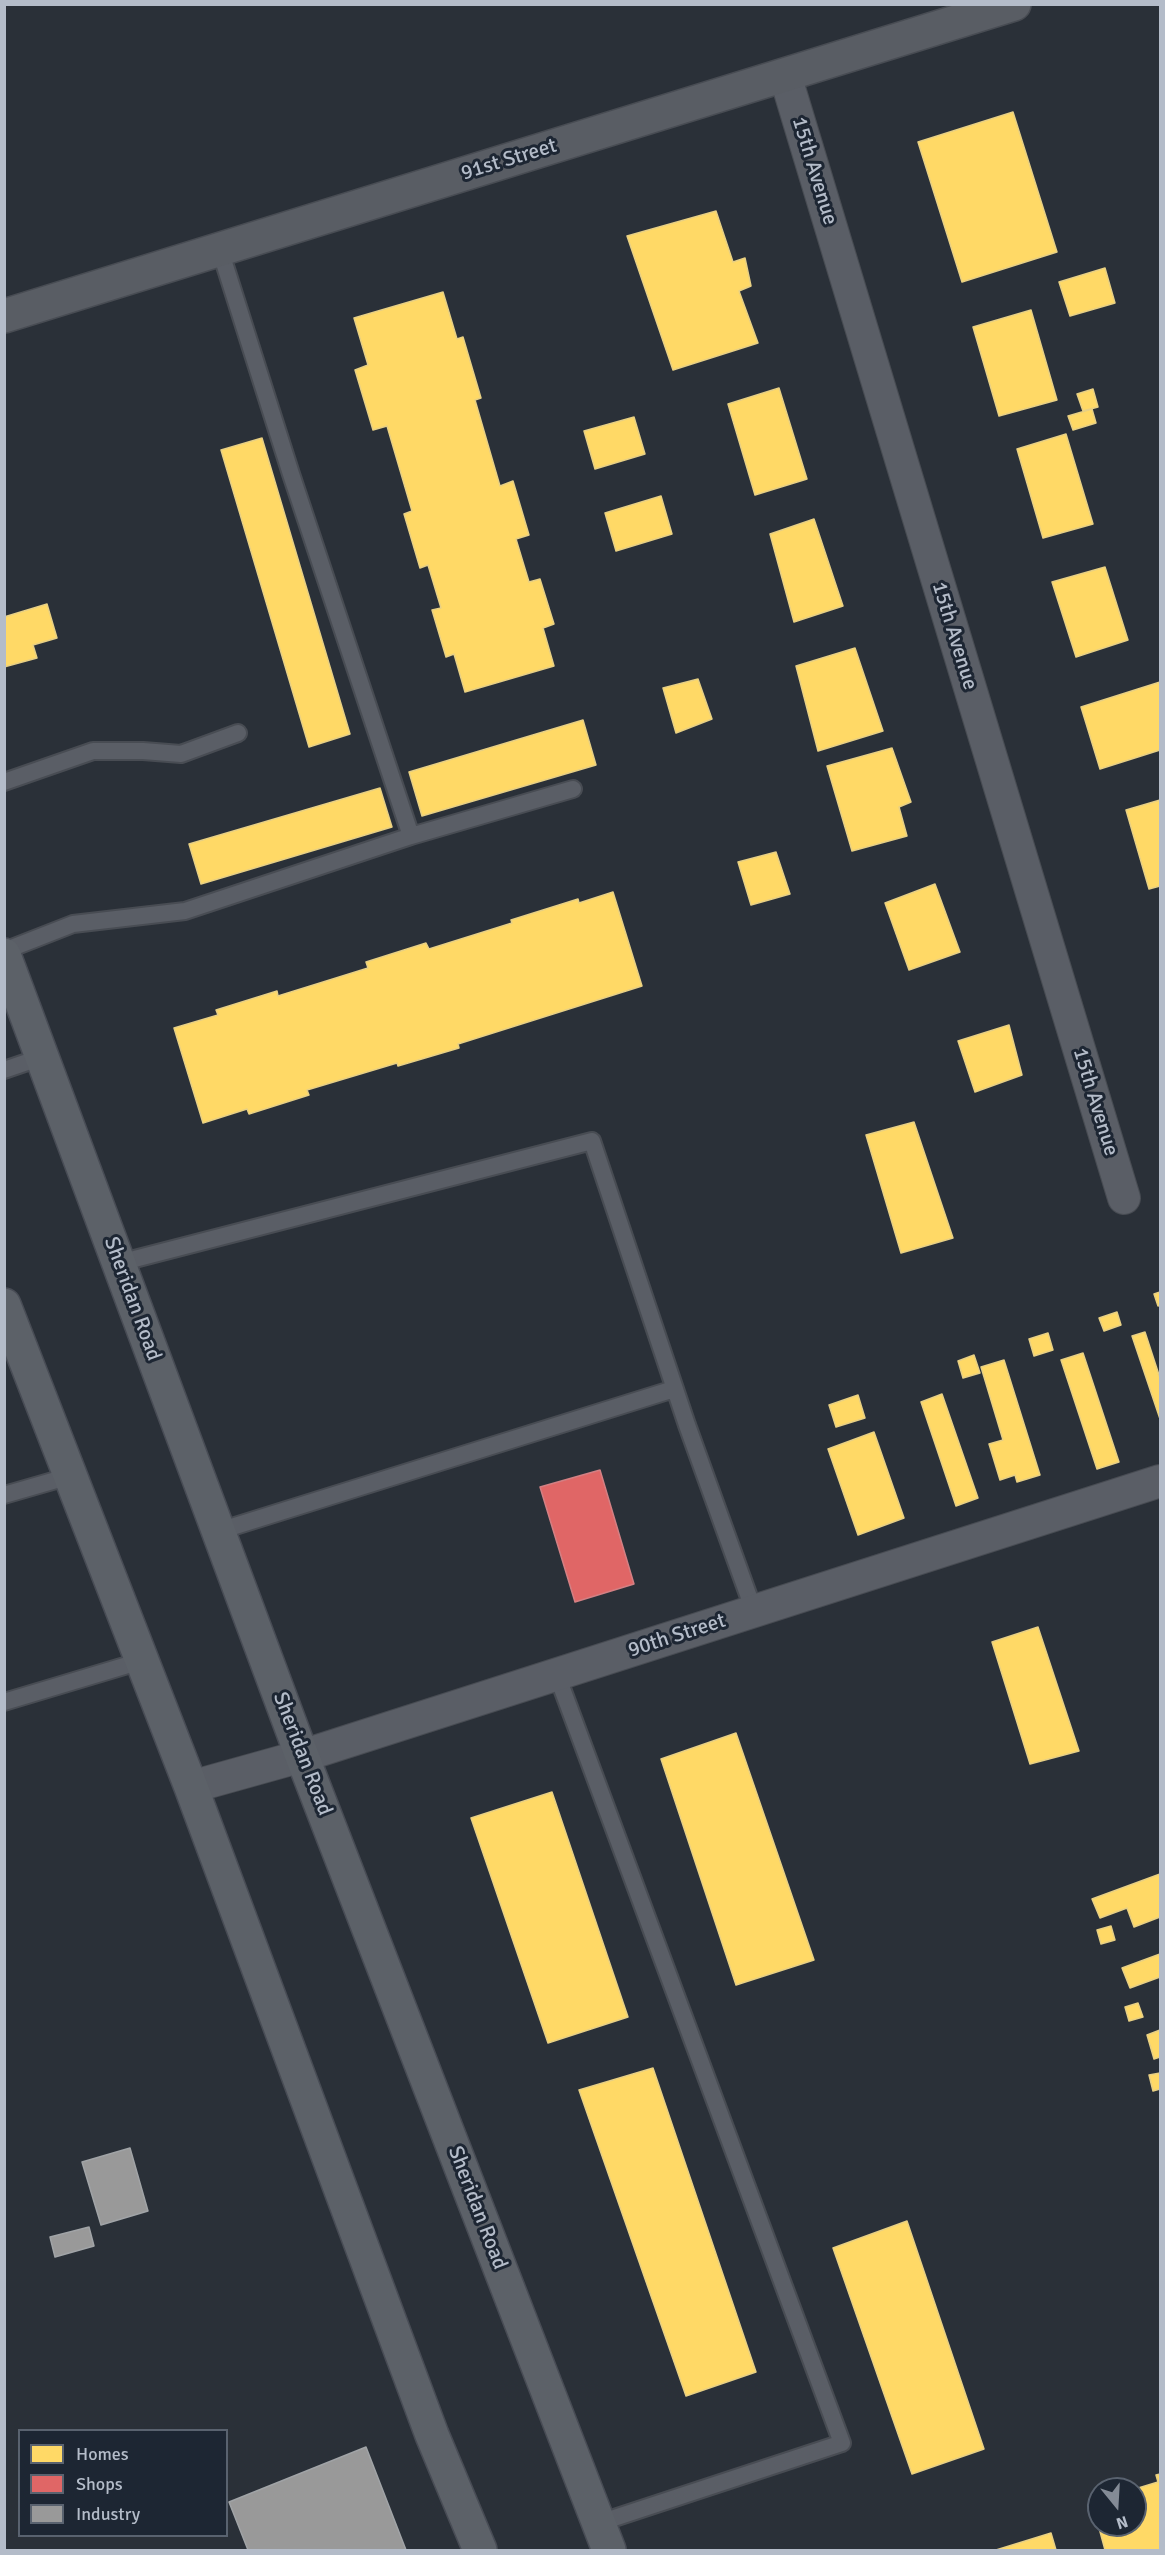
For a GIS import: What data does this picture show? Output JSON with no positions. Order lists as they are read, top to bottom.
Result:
{
  "streets": {
    "main road": ["Sheridan Road"],
    "street": ["91st Street", "15th Avenue", "90th Street"]
  },
  "crossings": [
    ["91st Street", "15th Avenue"],
    ["Sheridan Road", "90th Street"]
  ],
  "legend": ["Homes", "Shops", "Industry"],
  "north": "bottom"
}
